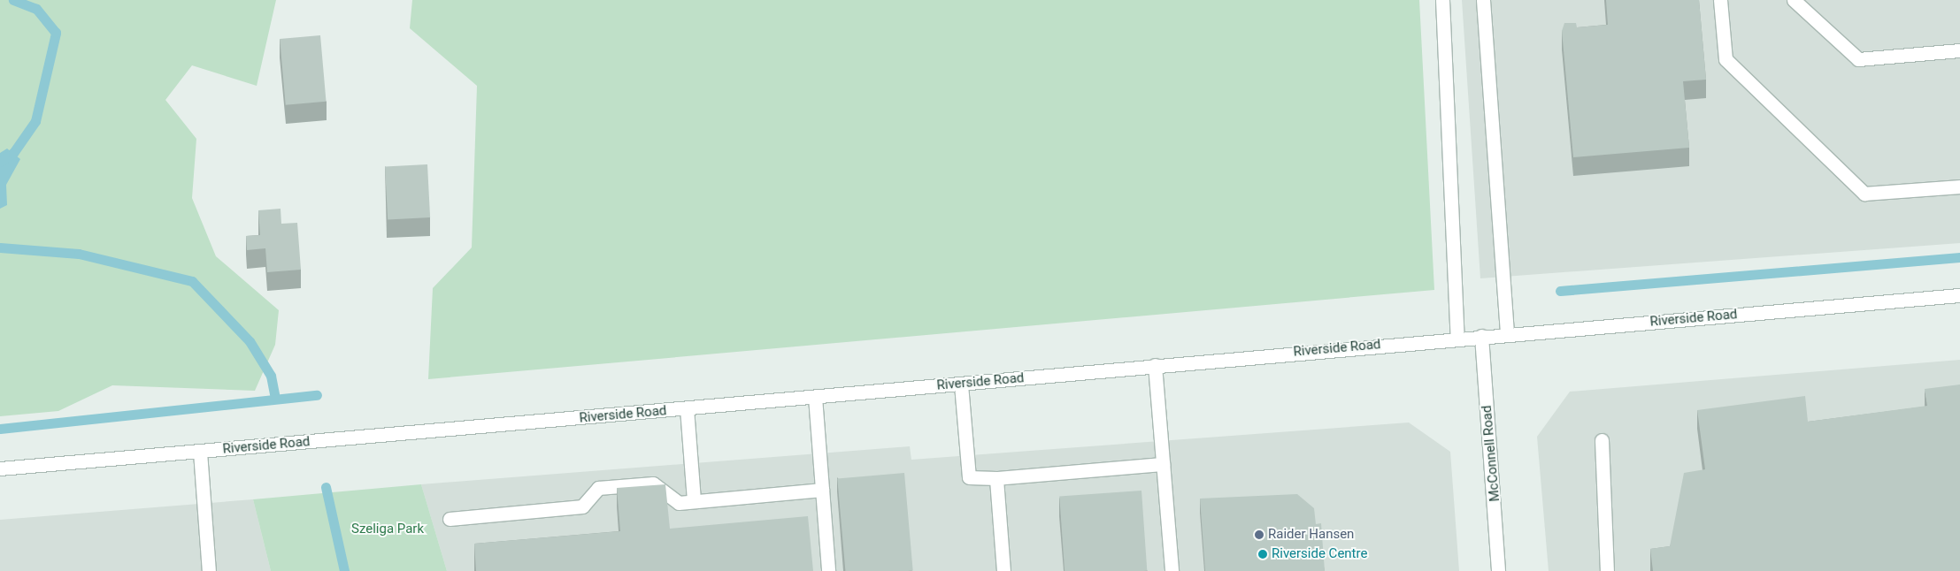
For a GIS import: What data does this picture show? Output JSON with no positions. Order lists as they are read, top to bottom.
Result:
{
  "streets": {
    "street": ["Riverside Road", "McConnell Road"]
  },
  "crossings": [
    ["Riverside Road", "McConnell Road"]
  ],
  "parks": ["Szeliga Park"],
  "places": ["Raider Hansen", "Riverside Centre"]
}
